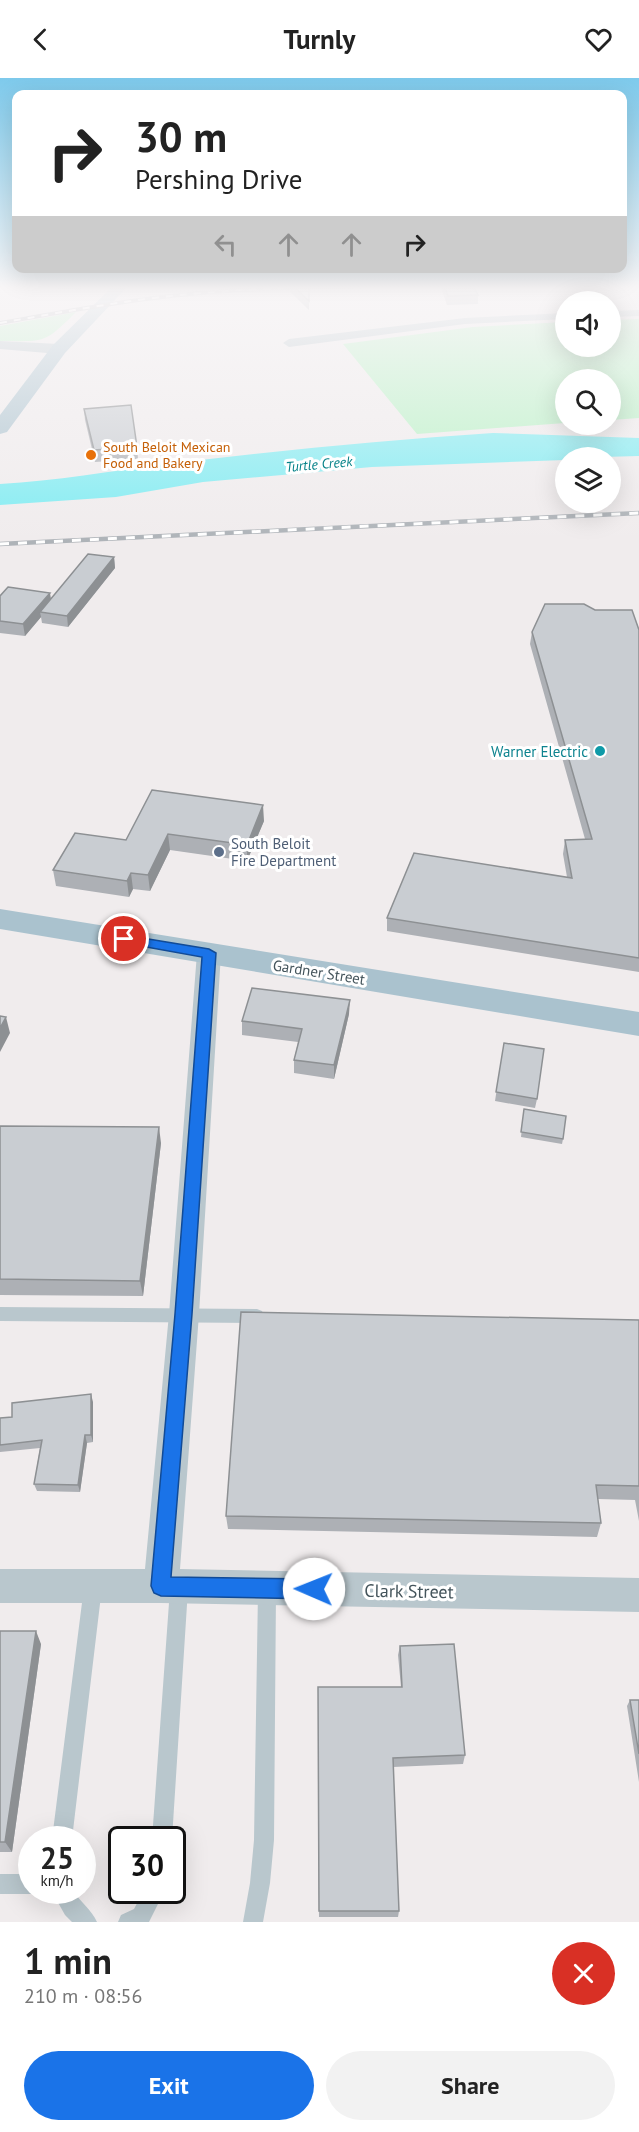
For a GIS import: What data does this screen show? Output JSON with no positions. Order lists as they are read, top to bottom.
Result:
{
  "streets": {
    "main road": ["Gardner Street"],
    "street": ["Clark Street"]
  },
  "water": ["Turtle Creek"],
  "places": ["South Beloit Mexican Food and Bakery", "Warner Electric", "South Beloit Fire Department"],
  "page": {
    "header": "Turnly",
    "turn": ["30 m", "Pershing Drive"],
    "speed": "25 km/h",
    "limit": "30",
    "heading": ["1 min", "210 m · 08:56"],
    "buttons": ["Exit", "Share"]
  }
}
